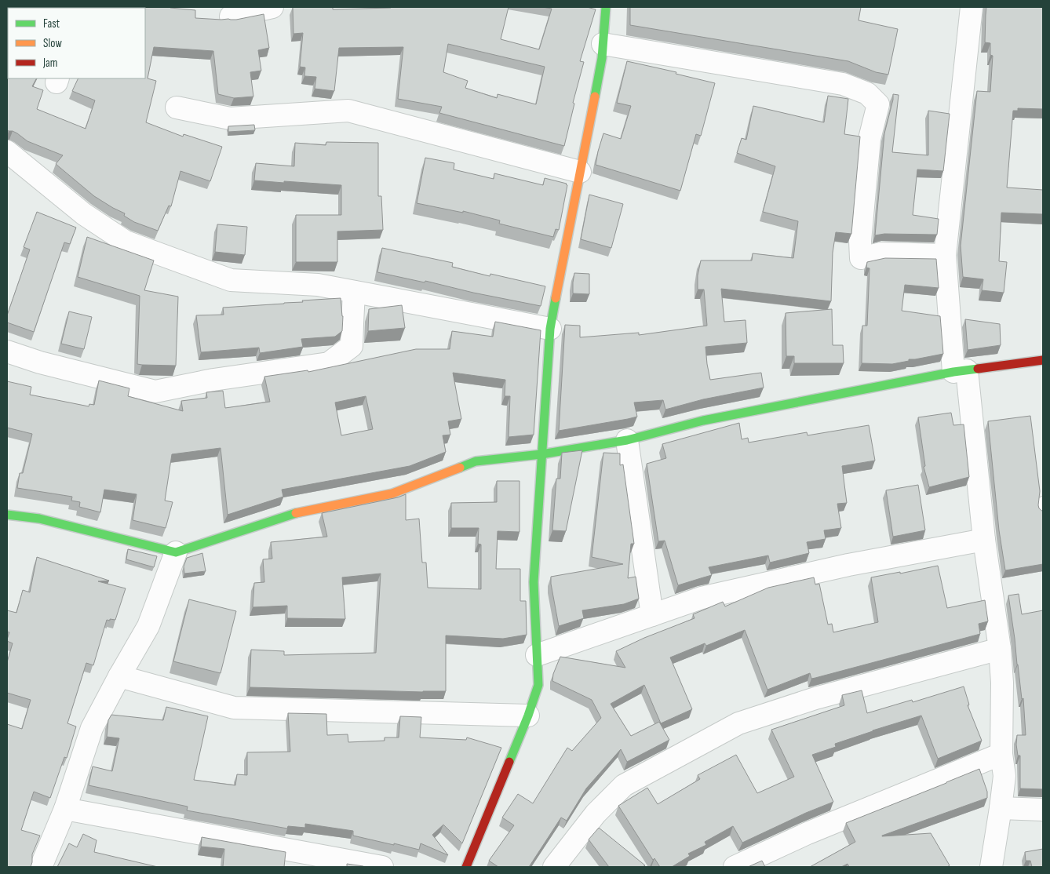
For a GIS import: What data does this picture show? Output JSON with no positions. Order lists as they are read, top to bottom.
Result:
{
  "legend": ["Fast", "Slow", "Jam"]
}
